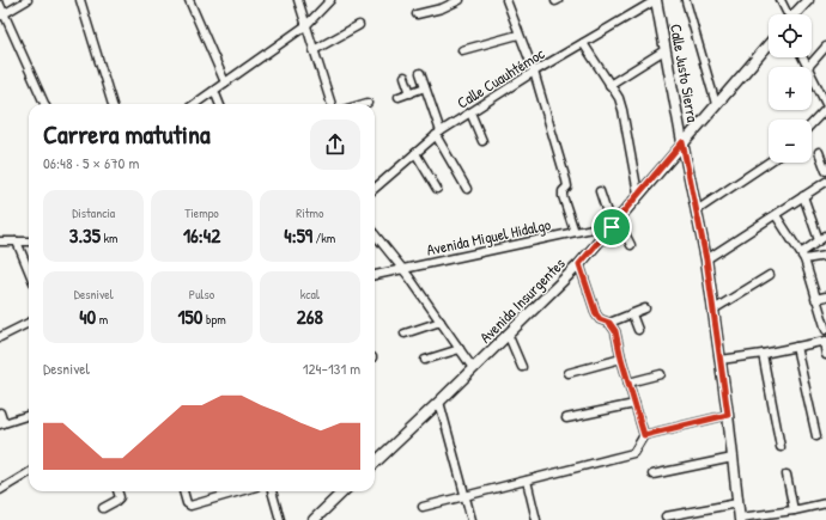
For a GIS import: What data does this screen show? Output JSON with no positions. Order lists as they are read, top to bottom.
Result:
{
  "streets": {
    "street": [
      "Calle Justo Sierra",
      "Calle Cuauhtémoc",
      "Avenida Miguel Hidalgo",
      "Avenida Insurgentes"
    ]
  },
  "crossings": [
    ["Calle Justo Sierra", "Calle Cuauhtémoc"],
    ["Calle Justo Sierra", "Avenida Insurgentes"],
    ["Avenida Miguel Hidalgo", "Avenida Insurgentes"]
  ],
  "page": {
    "map_buttons": ["+", "−"],
    "heading": ["Carrera matutina", "06:48 · 5 × 670 m"],
    "stats": [
      ["Distancia", "3.35 km"],
      ["Tiempo", "16:42"],
      ["Ritmo", "4:59 /km"],
      ["Desnivel", "40 m"],
      ["Pulso", "150 bpm"],
      ["kcal", "268"]
    ],
    "chart": ["Desnivel", "124–131 m"]
  }
}
